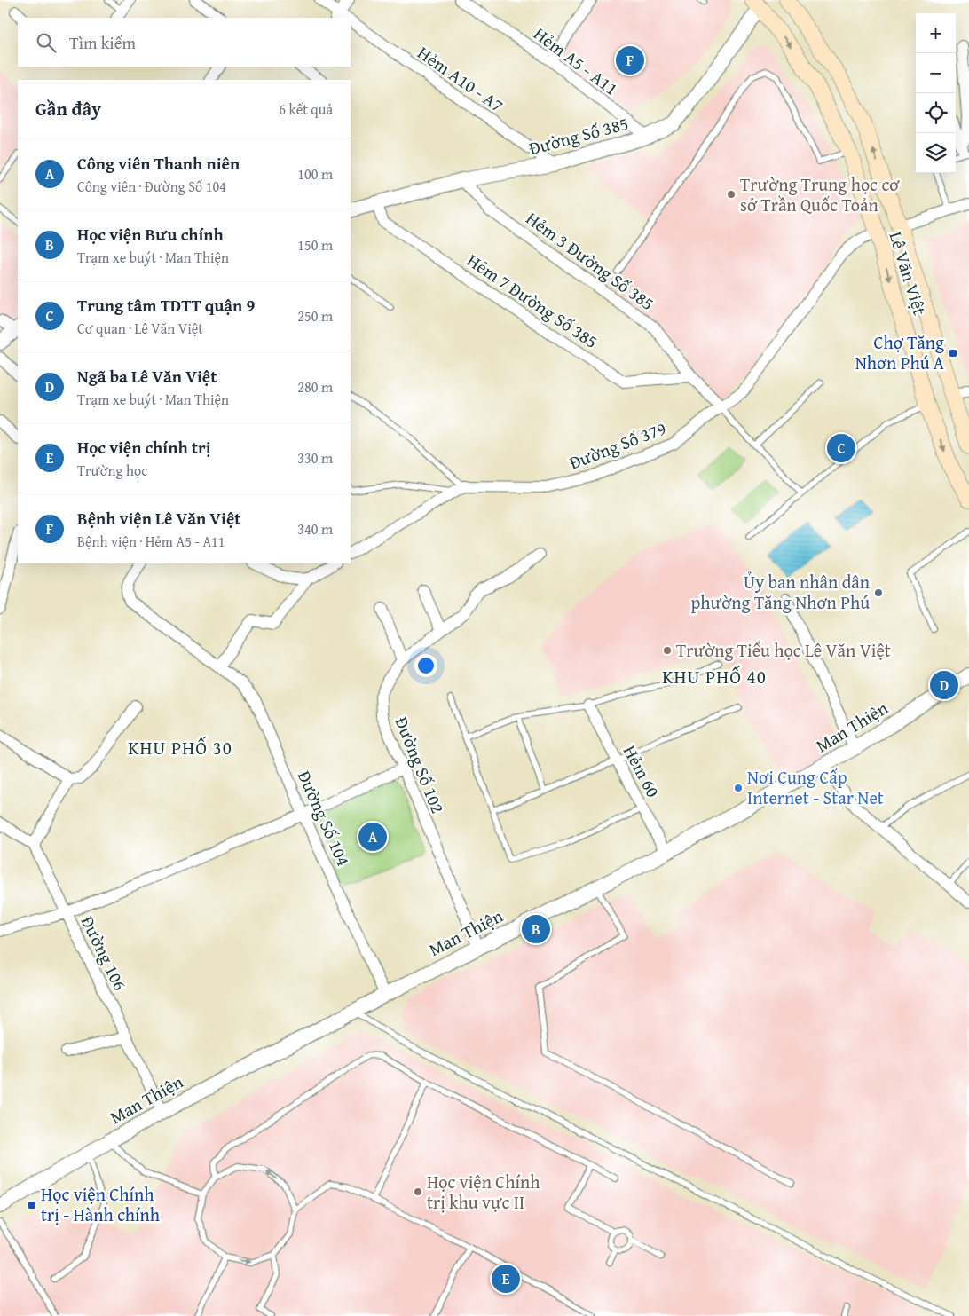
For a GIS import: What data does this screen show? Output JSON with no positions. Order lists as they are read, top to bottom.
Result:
{
  "streets": {
    "main road": ["Lê Văn Việt"],
    "street": [
      "Hẻm A5 - A11",
      "Hẻm A10 - A7",
      "Đường Số 385",
      "Hẻm 3 Đường Số 385",
      "Hẻm 7 Đường Số 385",
      "Đường Số 379",
      "Man Thiện",
      "Đường Số 102",
      "Hẻm 60",
      "Đường Số 104",
      "Đường 106"
    ]
  },
  "crossings": [
    ["Hẻm A5 - A11", "Đường Số 385"],
    ["Hẻm A10 - A7", "Đường Số 385"],
    ["Đường Số 385", "Hẻm 3 Đường Số 385"],
    ["Đường Số 385", "Lê Văn Việt"],
    ["Đường Số 385", "Hẻm 7 Đường Số 385"],
    ["Hẻm 3 Đường Số 385", "Hẻm 7 Đường Số 385"],
    ["Hẻm 3 Đường Số 385", "Đường Số 379"],
    ["Lê Văn Việt", "Đường Số 379"],
    ["Man Thiện", "Đường Số 102"],
    ["Man Thiện", "Hẻm 60"],
    ["Man Thiện", "Đường Số 104"],
    ["Man Thiện", "Đường 106"]
  ],
  "districts": ["KHU PHỐ 40", "KHU PHỐ 30"],
  "places": {
    "other": [
      "Trường Trung học cơ sở Trần Quốc Toản",
      "Ủy ban nhân dân phường Tăng Nhơn Phú",
      "Trường Tiểu học Lê Văn Việt",
      "Nơi Cung Cấp Internet - Star Net",
      "Học viện Chính trị khu vực II"
    ],
    "transit": ["Chợ Tăng Nhơn Phú A", "Học viện Chính trị - Hành chính"]
  },
  "page": {
    "map_buttons": ["+", "−"],
    "search": "Tìm kiếm",
    "pins": [
      "F",
      "C",
      "D",
      "A",
      "B",
      "E"
    ],
    "heading": ["Gần đây", "6 kết quả"],
    "list": [
      {
        "mark": "A",
        "name": "Công viên Thanh niên",
        "note": "Công viên · Đường Số 104",
        "value": "100 m"
      },
      {
        "mark": "B",
        "name": "Học viện Bưu chính",
        "note": "Trạm xe buýt · Man Thiện",
        "value": "150 m"
      },
      {
        "mark": "C",
        "name": "Trung tâm TDTT quận 9",
        "note": "Cơ quan · Lê Văn Việt",
        "value": "250 m"
      },
      {
        "mark": "D",
        "name": "Ngã ba Lê Văn Việt",
        "note": "Trạm xe buýt · Man Thiện",
        "value": "280 m"
      },
      {
        "mark": "E",
        "name": "Học viện chính trị",
        "note": "Trường học",
        "value": "330 m"
      },
      {
        "mark": "F",
        "name": "Bệnh viện Lê Văn Việt",
        "note": "Bệnh viện · Hẻm A5 - A11",
        "value": "340 m"
      }
    ]
  }
}
